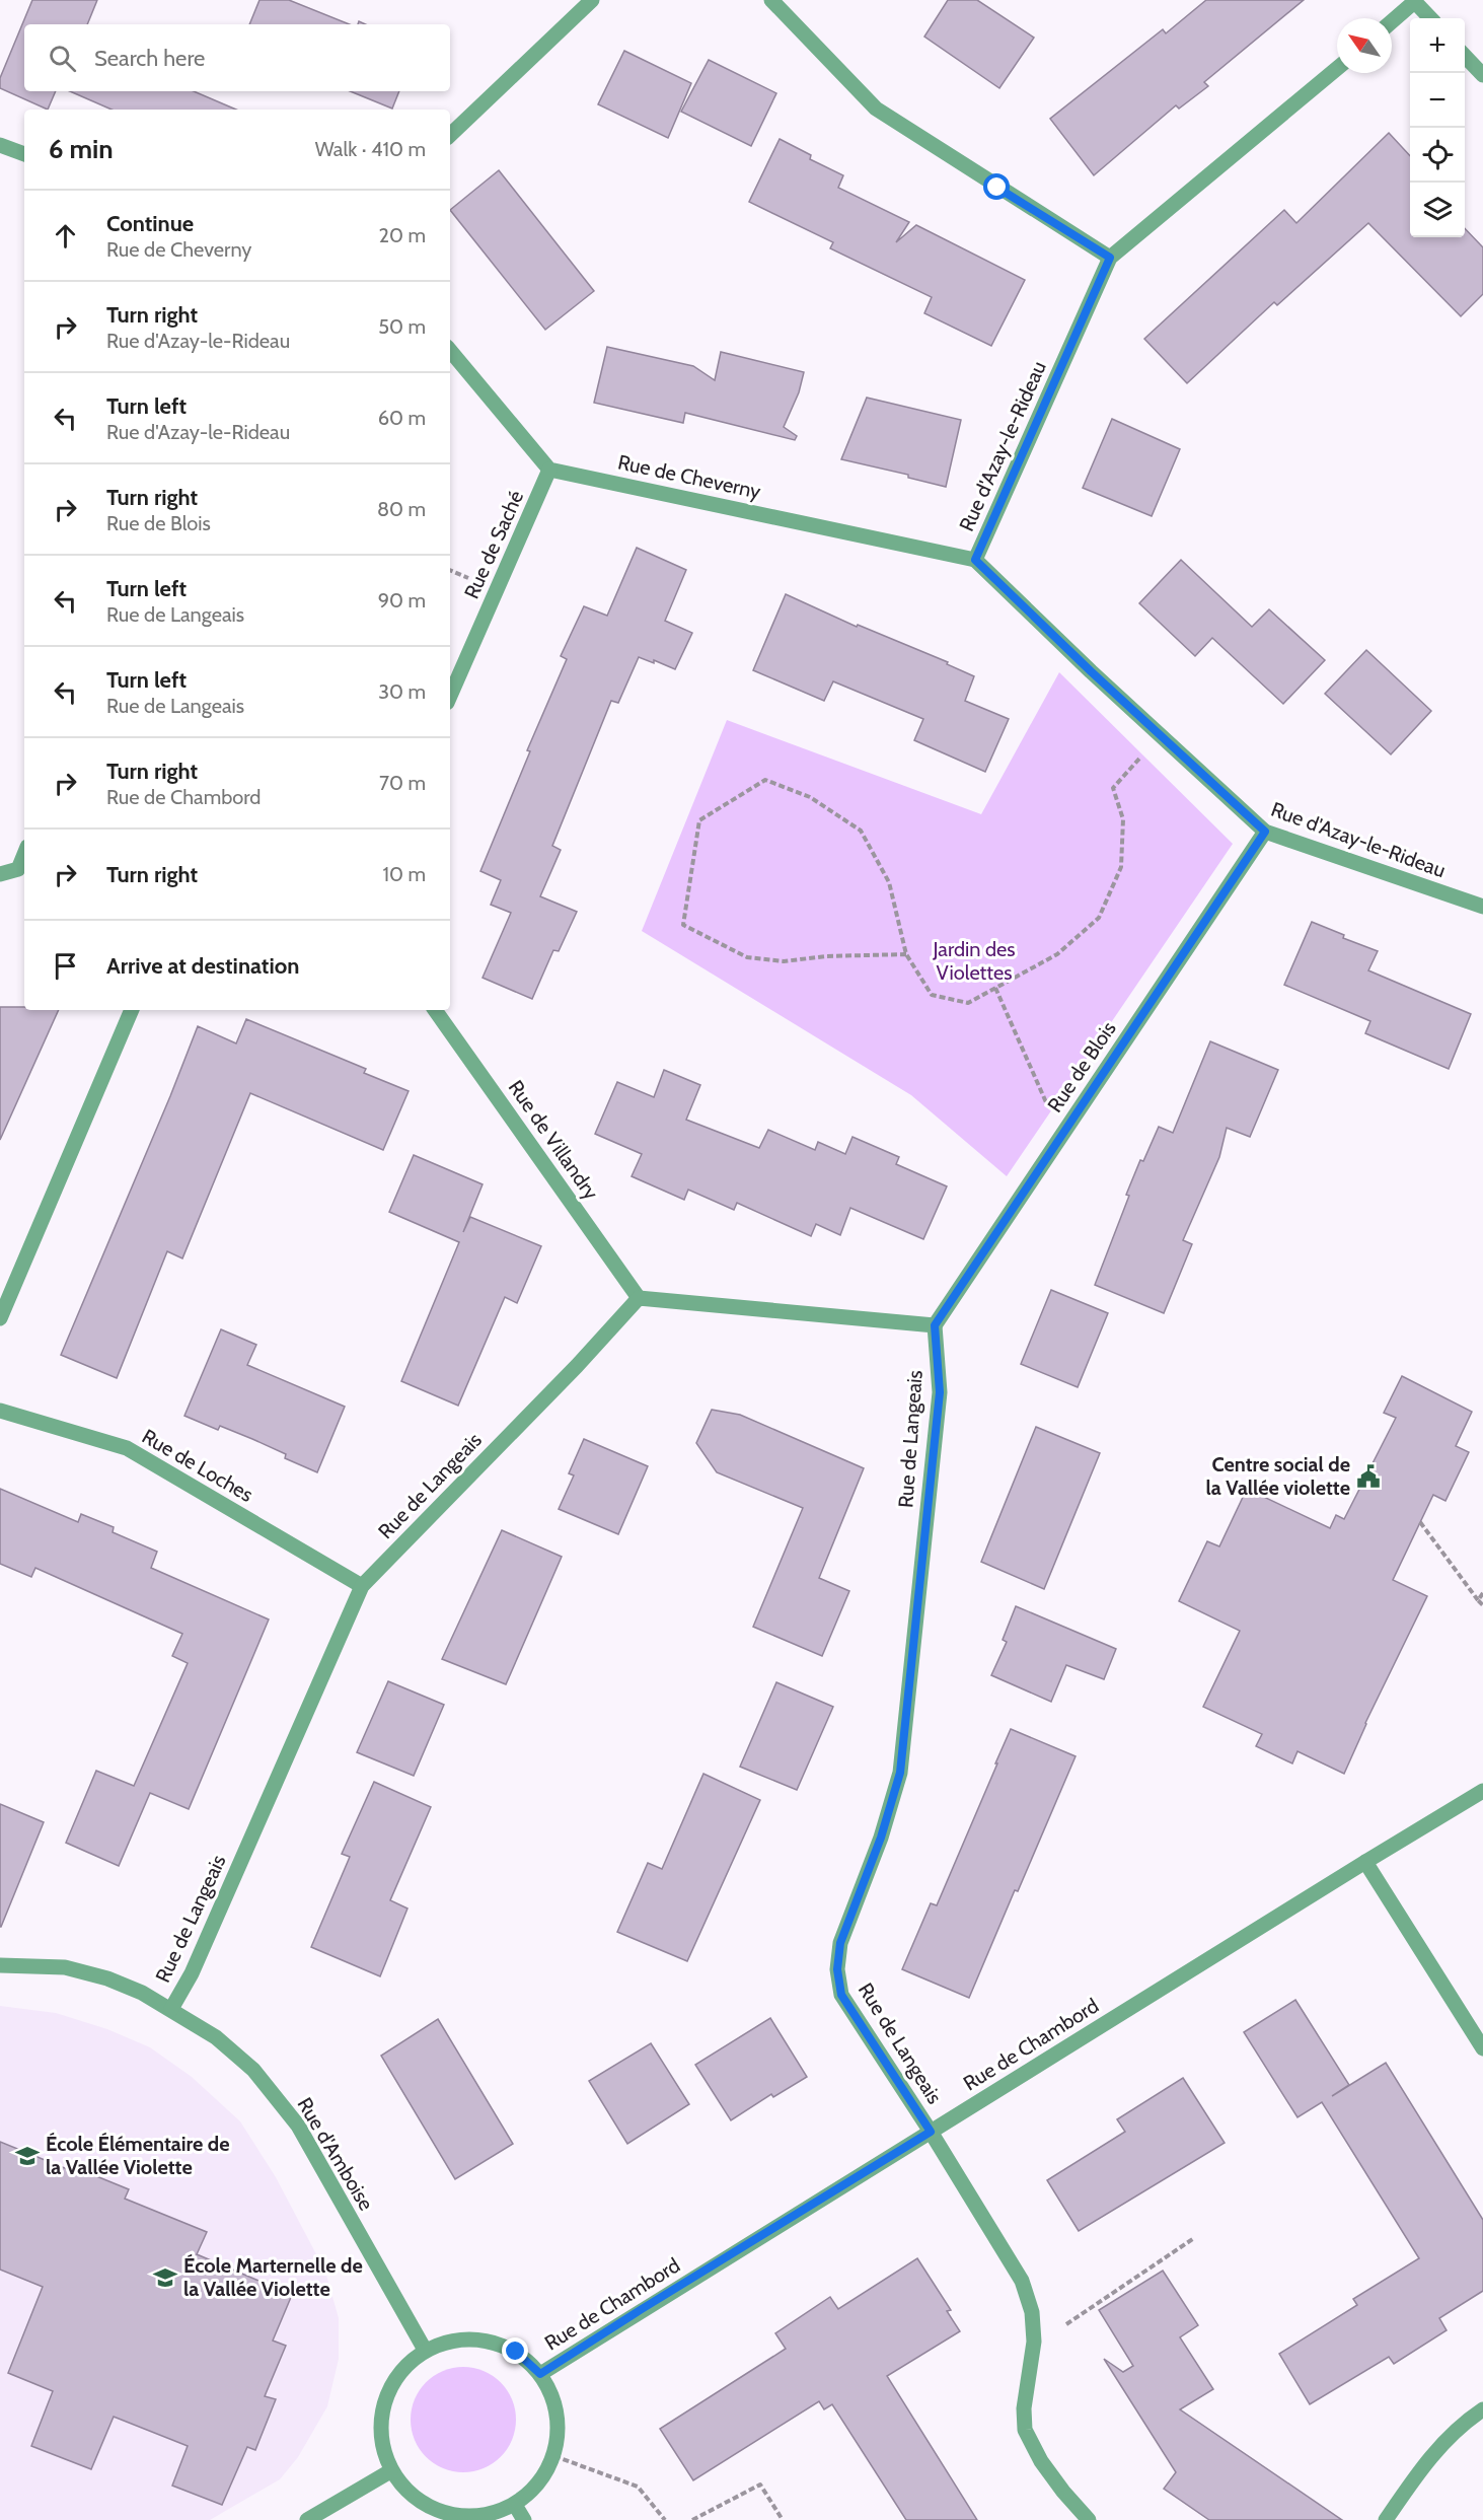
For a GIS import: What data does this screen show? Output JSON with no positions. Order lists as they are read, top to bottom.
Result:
{
  "streets": {
    "street": [
      "Rue d'Azay-le-Rideau",
      "Rue de Cheverny",
      "Rue de Saché",
      "Rue de Blois",
      "Rue de Villandry",
      "Rue de Langeais",
      "Rue de Loches",
      "Rue de Chambord",
      "Rue d'Amboise"
    ]
  },
  "crossings": [
    ["Rue d'Azay-le-Rideau", "Rue de Cheverny"],
    ["Rue d'Azay-le-Rideau", "Rue de Blois"],
    ["Rue de Cheverny", "Rue de Saché"],
    ["Rue de Blois", "Rue de Langeais"],
    ["Rue de Villandry", "Rue de Langeais"],
    ["Rue de Langeais", "Rue de Loches"],
    ["Rue de Langeais", "Rue de Chambord"],
    ["Rue de Langeais", "Rue d'Amboise"],
    ["Rue de Chambord", "Rue d'Amboise"]
  ],
  "parks": ["Jardin des Violettes"],
  "places": {
    "public building": ["Centre social de la Vallée violette"],
    "school or university": ["École Élémentaire de la Vallée Violette", "École Marternelle de la Vallée Violette"]
  },
  "north": "top left",
  "page": {
    "map_buttons": ["+", "−"],
    "search": "Search here",
    "heading": ["6 min", "Walk · 410 m"],
    "list": [
      ["Continue", "Rue de Cheverny", "20 m"],
      ["Turn right", "Rue d'Azay-le-Rideau", "50 m"],
      ["Turn left", "Rue d'Azay-le-Rideau", "60 m"],
      ["Turn right", "Rue de Blois", "80 m"],
      ["Turn left", "Rue de Langeais", "90 m"],
      ["Turn left", "Rue de Langeais", "30 m"],
      ["Turn right", "Rue de Chambord", "70 m"],
      ["Turn right", "10 m"],
      "Arrive at destination"
    ]
  }
}
